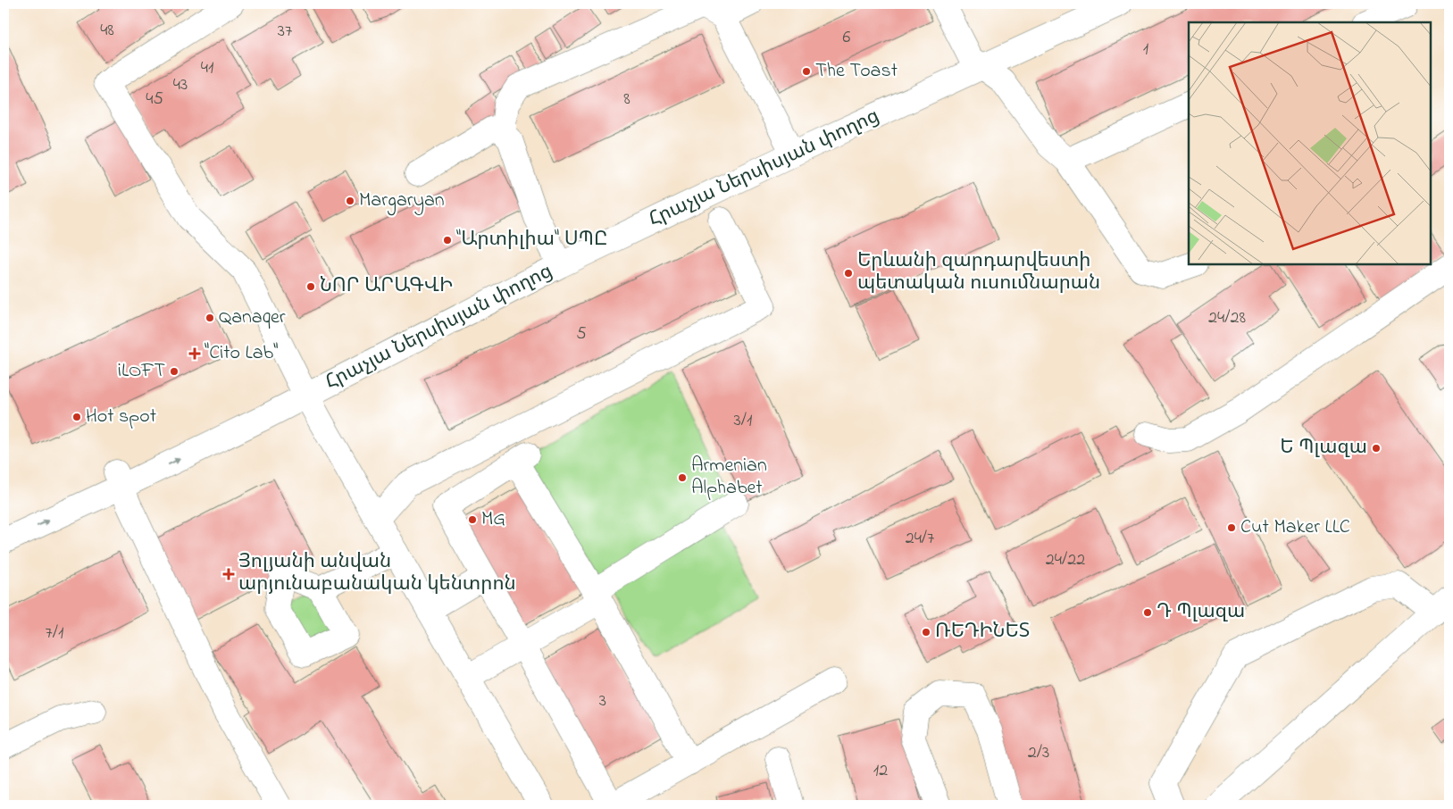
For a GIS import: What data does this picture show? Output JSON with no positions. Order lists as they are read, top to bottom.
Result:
{
  "streets": {
    "street": ["Հրաչյա Ներսիսյան փողոց"]
  },
  "places": {
    "other": [
      "The Toast",
      "Margaryan",
      "\"Արտիլիա\" ՍՊԸ",
      "Երևանի զարդարվեստի պետական ուսումնարան",
      "ՆՈՐ ԱՐԱԳՎԻ",
      "Qanaqer",
      "iLOFT",
      "Hot spot",
      "Ե Պլազա",
      "Armenian Alphabet",
      "MG",
      "Cut Maker LLC",
      "Դ Պլազա",
      "ՌԵԴԻՆԵՏ"
    ],
    "health": ["\"Cito Lab\"", "Յոլյանի անվան արյունաբանական կենտրոն"]
  },
  "house_numbers": [
    "48",
    "37",
    "6",
    "1",
    "41",
    "43",
    "45",
    "8",
    "24/28",
    "5",
    "3/1",
    "24/7",
    "24/22",
    "7/1",
    "3",
    "2/3",
    "12"
  ]
}
